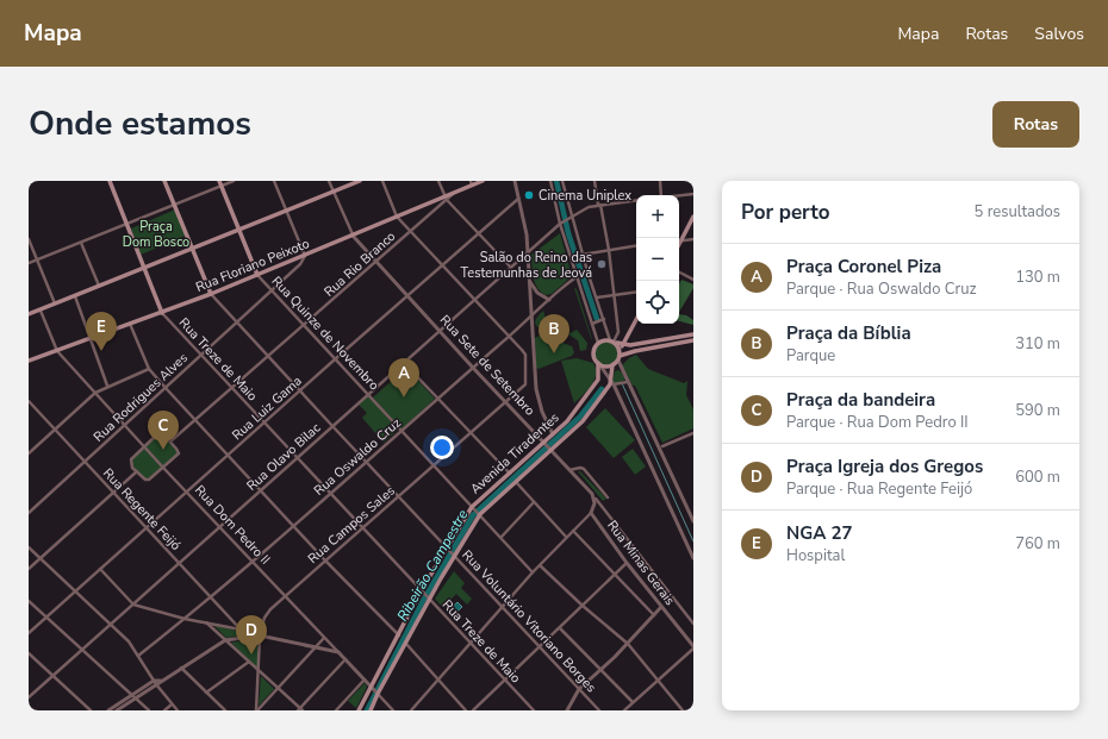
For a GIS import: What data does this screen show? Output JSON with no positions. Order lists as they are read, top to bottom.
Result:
{
  "streets": {
    "main road": ["Rua Floriano Peixoto", "Avenida Tiradentes"],
    "street": [
      "Rua Rio Branco",
      "Rua Quinze de Novembro",
      "Rua Treze de Maio",
      "Rua Sete de Setembro",
      "Rua Rodrigues Alves",
      "Rua Luiz Gama",
      "Rua Olavo Bilac",
      "Rua Oswaldo Cruz",
      "Rua Regente Feijó",
      "Rua Dom Pedro II",
      "Rua Campos Sales",
      "Rua Minas Gerais",
      "Rua Voluntário Vitoriano Borges"
    ]
  },
  "crossings": [
    ["Rua Rio Branco", "Rua Floriano Peixoto"],
    ["Rua Rio Branco", "Rua Quinze de Novembro"],
    ["Rua Rio Branco", "Rua Treze de Maio"],
    ["Rua Rio Branco", "Rua Sete de Setembro"],
    ["Rua Rio Branco", "Rua Voluntário Vitoriano Borges"],
    ["Rua Floriano Peixoto", "Rua Quinze de Novembro"],
    ["Rua Floriano Peixoto", "Rua Treze de Maio"],
    ["Rua Floriano Peixoto", "Rua Sete de Setembro"],
    ["Rua Floriano Peixoto", "Rua Rodrigues Alves"],
    ["Rua Floriano Peixoto", "Rua Dom Pedro II"],
    ["Rua Floriano Peixoto", "Rua Voluntário Vitoriano Borges"],
    ["Rua Quinze de Novembro", "Rua Rodrigues Alves"],
    ["Rua Quinze de Novembro", "Rua Luiz Gama"],
    ["Rua Quinze de Novembro", "Avenida Tiradentes"],
    ["Rua Quinze de Novembro", "Rua Olavo Bilac"],
    ["Rua Quinze de Novembro", "Rua Oswaldo Cruz"],
    ["Rua Quinze de Novembro", "Rua Campos Sales"],
    ["Rua Treze de Maio", "Rua Rodrigues Alves"],
    ["Rua Treze de Maio", "Rua Luiz Gama"],
    ["Rua Treze de Maio", "Avenida Tiradentes"],
    ["Rua Treze de Maio", "Rua Olavo Bilac"],
    ["Rua Treze de Maio", "Rua Oswaldo Cruz"],
    ["Rua Treze de Maio", "Rua Campos Sales"],
    ["Rua Sete de Setembro", "Rua Luiz Gama"],
    ["Rua Sete de Setembro", "Avenida Tiradentes"],
    ["Rua Sete de Setembro", "Rua Olavo Bilac"],
    ["Rua Sete de Setembro", "Rua Oswaldo Cruz"],
    ["Rua Sete de Setembro", "Rua Campos Sales"],
    ["Rua Rodrigues Alves", "Rua Regente Feijó"],
    ["Rua Rodrigues Alves", "Rua Dom Pedro II"],
    ["Rua Rodrigues Alves", "Rua Voluntário Vitoriano Borges"],
    ["Rua Luiz Gama", "Rua Regente Feijó"],
    ["Rua Luiz Gama", "Rua Dom Pedro II"],
    ["Rua Luiz Gama", "Rua Voluntário Vitoriano Borges"],
    ["Avenida Tiradentes", "Rua Dom Pedro II"],
    ["Avenida Tiradentes", "Rua Voluntário Vitoriano Borges"],
    ["Rua Olavo Bilac", "Rua Regente Feijó"],
    ["Rua Olavo Bilac", "Rua Dom Pedro II"],
    ["Rua Olavo Bilac", "Rua Voluntário Vitoriano Borges"],
    ["Rua Oswaldo Cruz", "Rua Regente Feijó"],
    ["Rua Oswaldo Cruz", "Rua Dom Pedro II"],
    ["Rua Oswaldo Cruz", "Rua Campos Sales"],
    ["Rua Oswaldo Cruz", "Rua Voluntário Vitoriano Borges"],
    ["Rua Dom Pedro II", "Rua Campos Sales"],
    ["Rua Campos Sales", "Rua Voluntário Vitoriano Borges"]
  ],
  "water": ["Ribeirão Campestre"],
  "parks": ["Praça Dom Bosco"],
  "places": ["Cinema Uniplex", "Salão do Reino das Testemunhas de Jeová"],
  "page": {
    "header": "Mapa",
    "nav": ["Mapa", "Rotas", "Salvos"],
    "title": "Onde estamos",
    "buttons": "Rotas",
    "heading": ["Por perto", "5 resultados"],
    "map_buttons": ["+", "−"],
    "list": [
      {
        "mark": "A",
        "name": "Praça Coronel Piza",
        "note": "Parque · Rua Oswaldo Cruz",
        "value": "130 m"
      },
      {
        "mark": "B",
        "name": "Praça da Bíblia",
        "note": "Parque",
        "value": "310 m"
      },
      {
        "mark": "C",
        "name": "Praça da bandeira",
        "note": "Parque · Rua Dom Pedro II",
        "value": "590 m"
      },
      {
        "mark": "D",
        "name": "Praça Igreja dos Gregos",
        "note": "Parque · Rua Regente Feijó",
        "value": "600 m"
      },
      {
        "mark": "E",
        "name": "NGA 27",
        "note": "Hospital",
        "value": "760 m"
      }
    ],
    "pins": [
      "E",
      "B",
      "A",
      "C",
      "D"
    ]
  }
}
